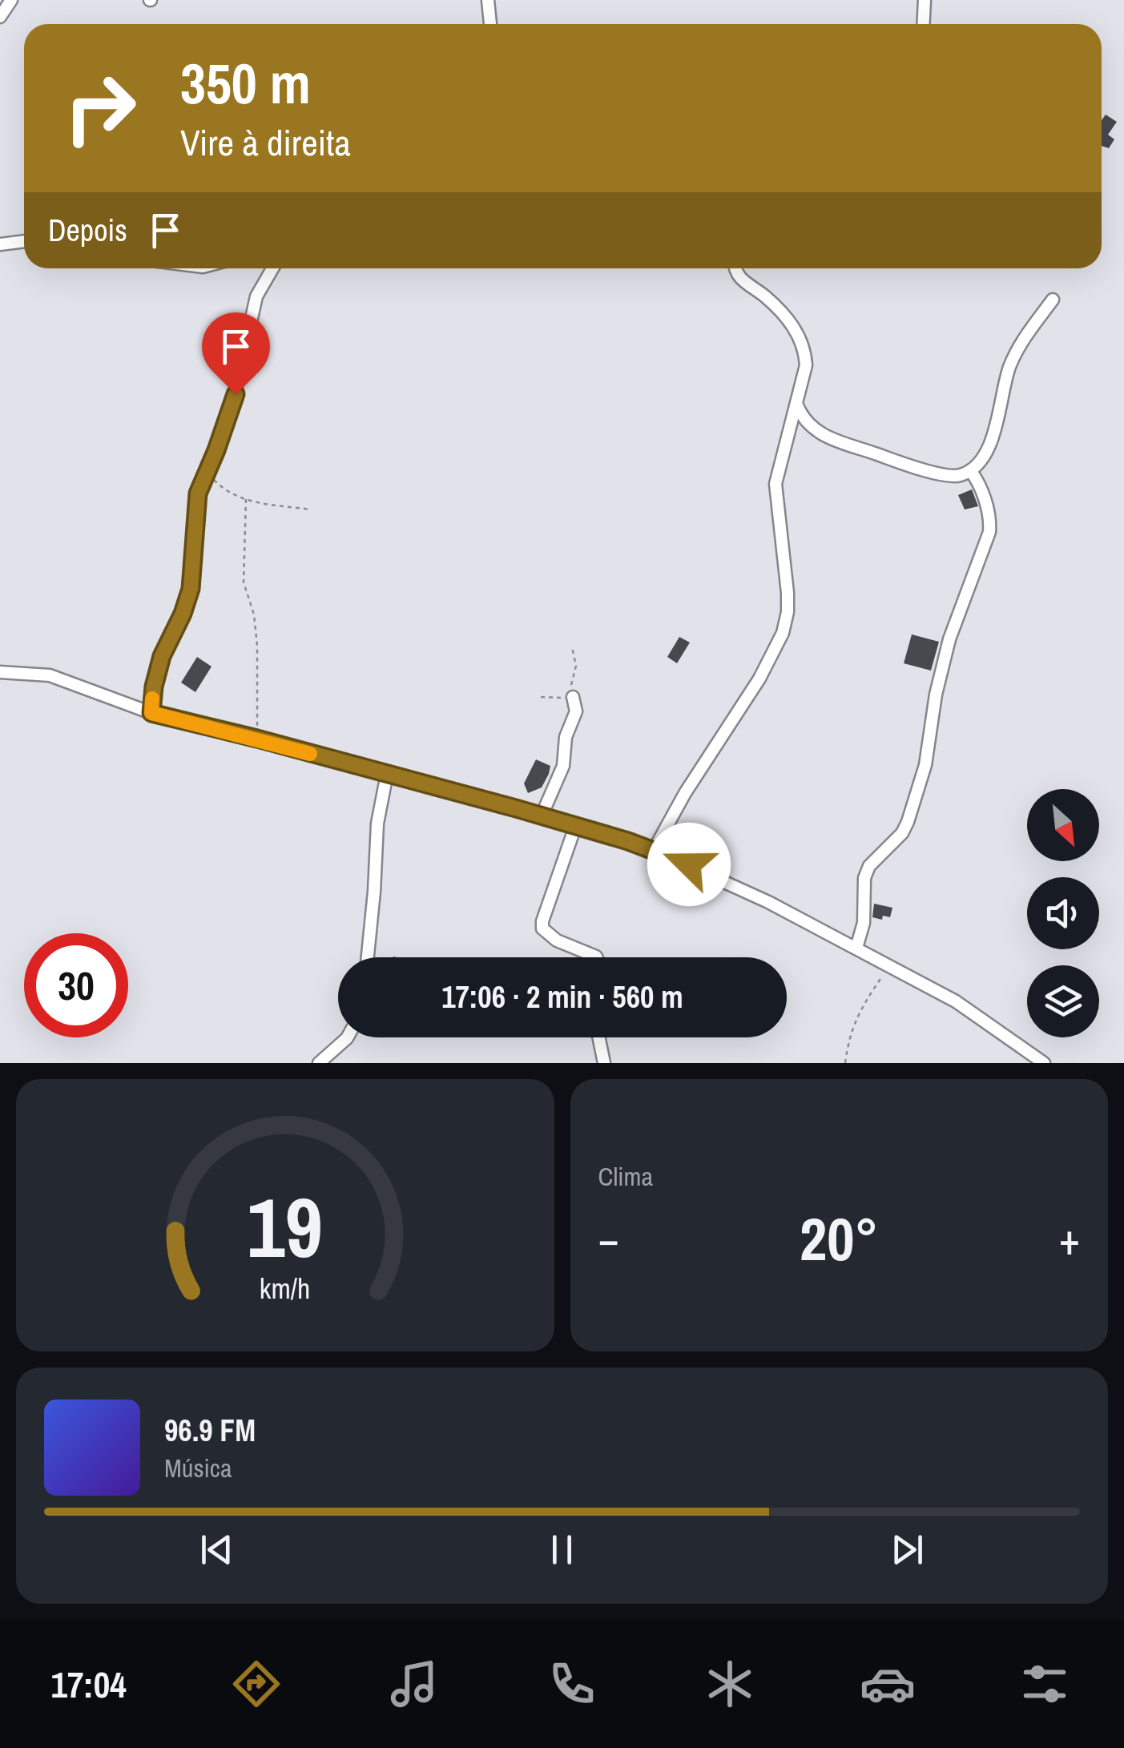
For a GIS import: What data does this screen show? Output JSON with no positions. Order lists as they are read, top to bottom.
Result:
{
  "north": "bottom right",
  "page": {
    "turn": ["350 m", "Vire à direita"],
    "then": "Depois",
    "limit": "30",
    "trip": "17:06 · 2 min · 560 m",
    "tile": "Clima",
    "heat": ["−", "20°", "+"],
    "song": ["96.9 FM", "Música"],
    "tabs": "17:04",
    "gauge": ["19", "km/h"]
  }
}
